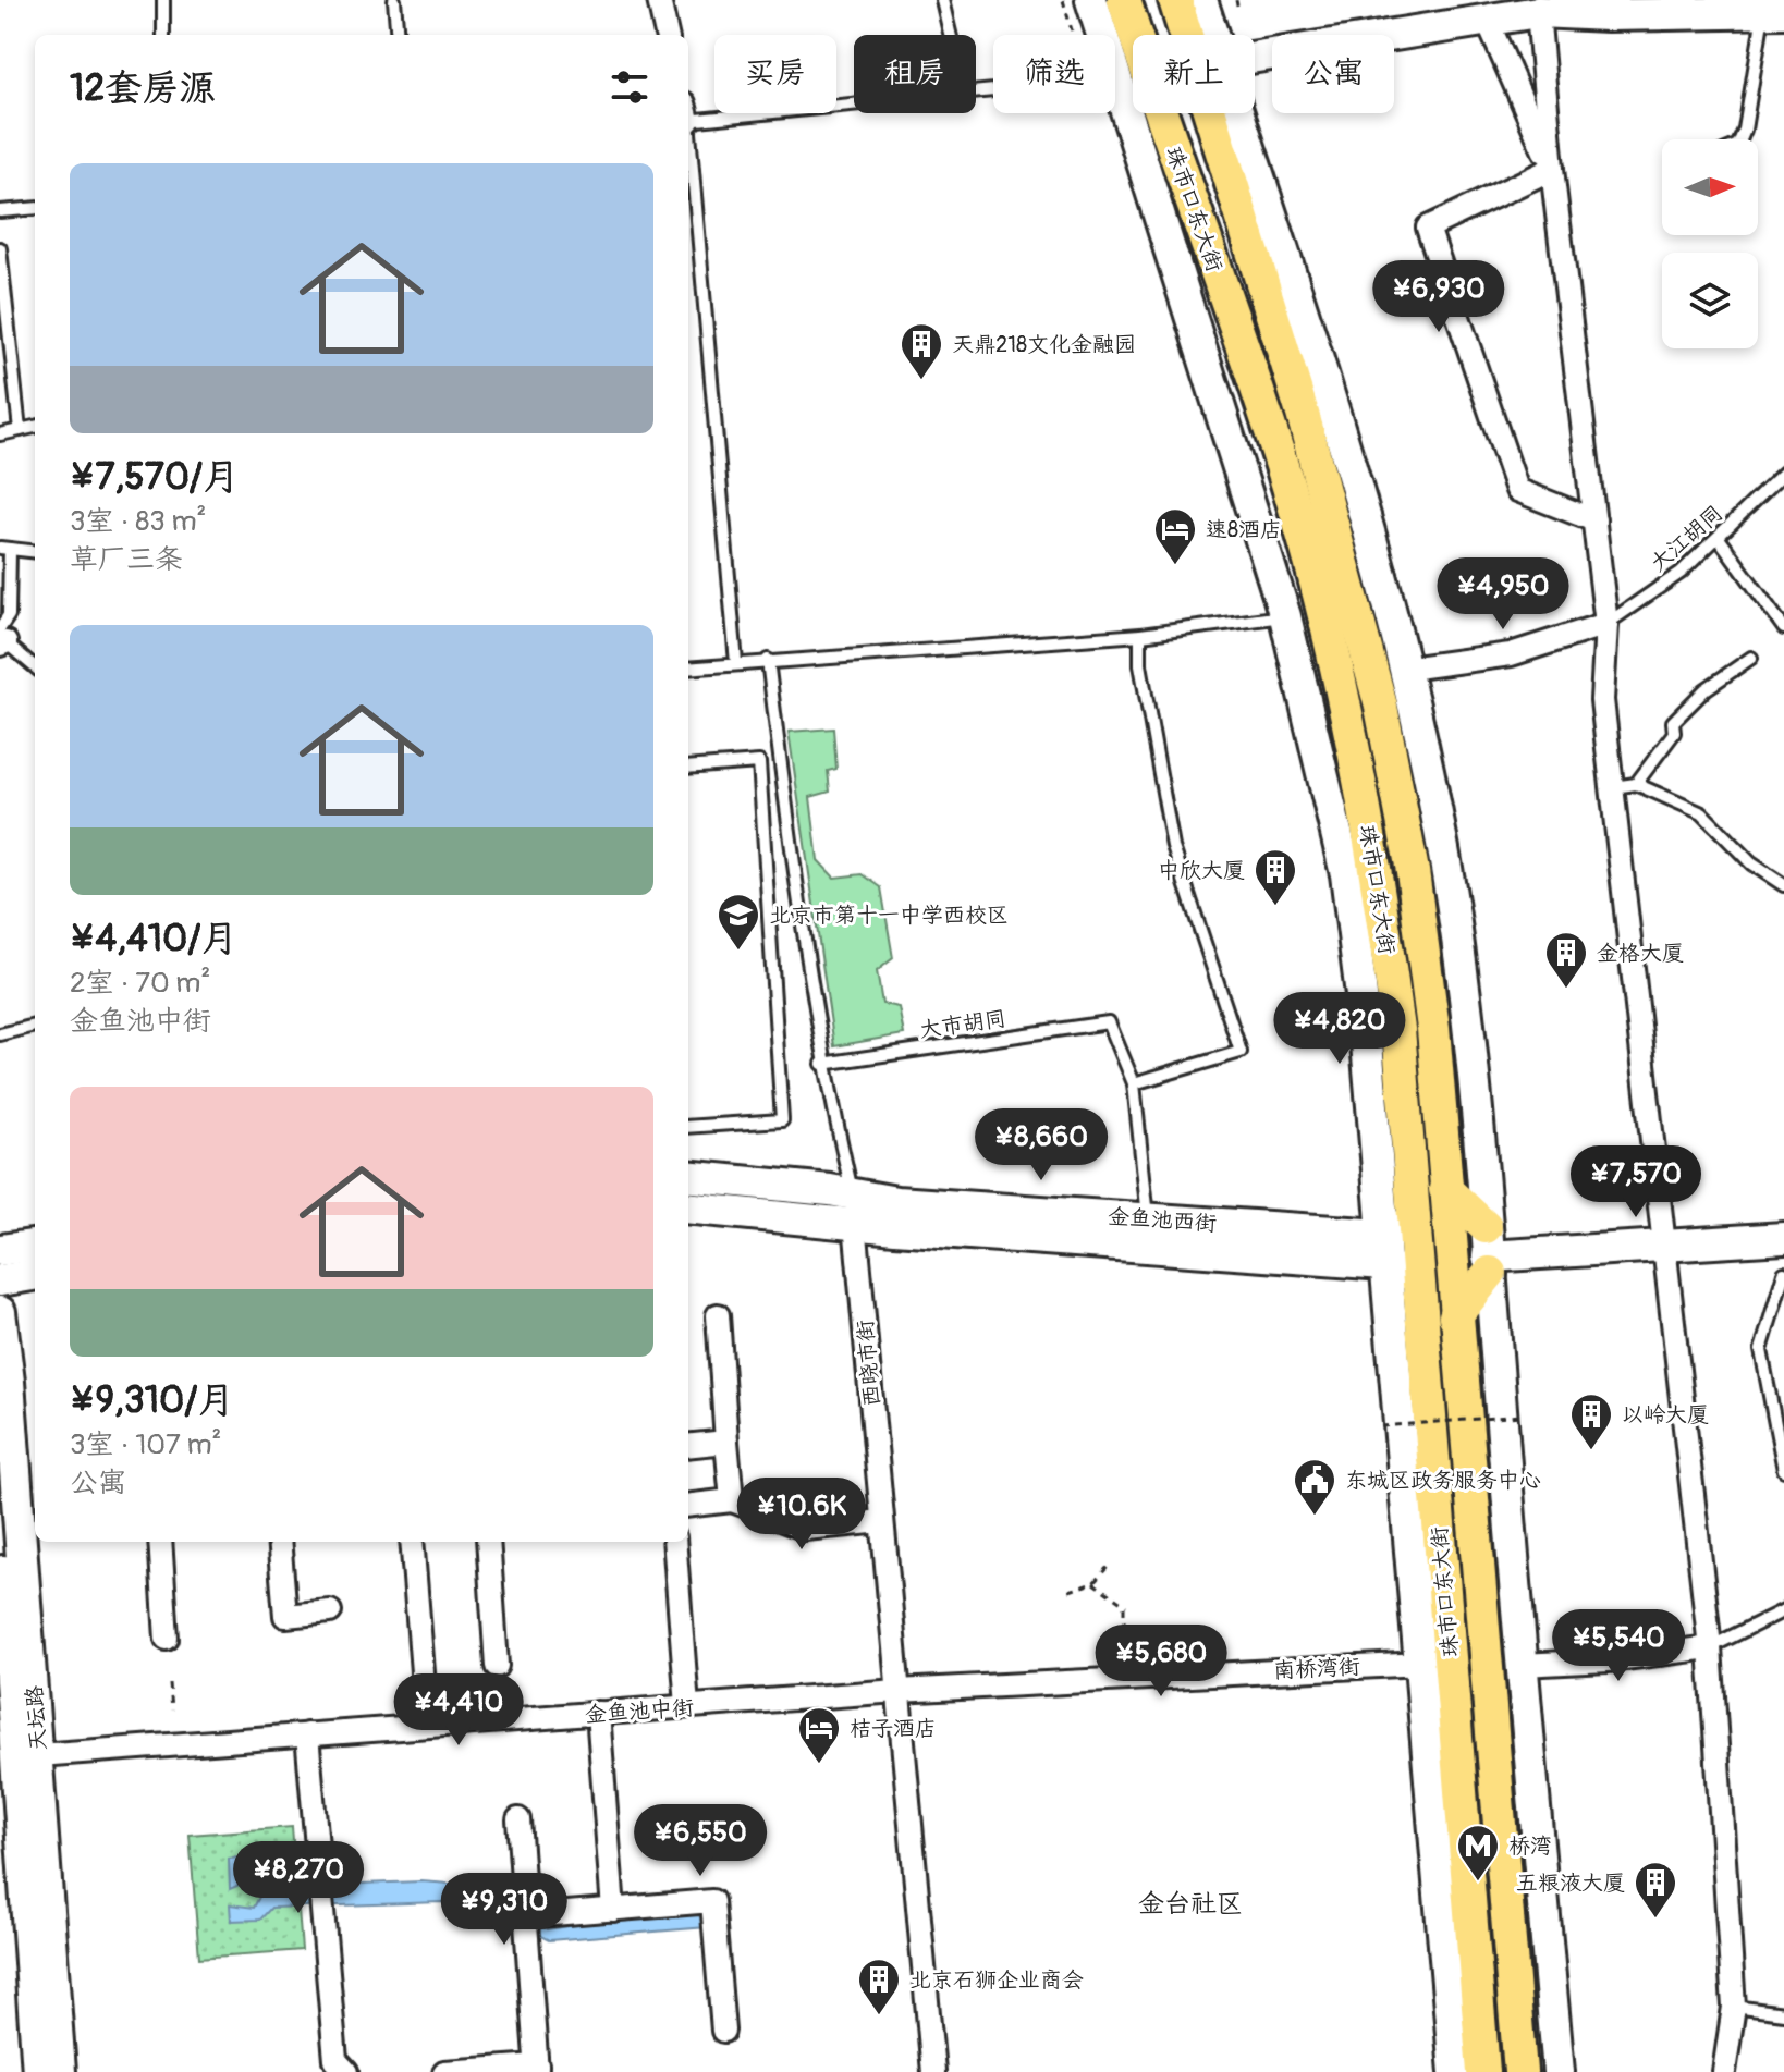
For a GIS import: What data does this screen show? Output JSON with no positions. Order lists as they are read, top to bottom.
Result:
{
  "streets": {
    "main road": ["珠市口东大街"],
    "street": [
      "金鱼池西街",
      "西晓市街",
      "南桥湾街",
      "金鱼池中街",
      "天坛路"
    ],
    "lane": ["大江胡同", "大市胡同"]
  },
  "crossings": [
    ["珠市口东大街", "金鱼池西街"],
    ["珠市口东大街", "南桥湾街"],
    ["大市胡同", "西晓市街"],
    ["金鱼池西街", "西晓市街"],
    ["西晓市街", "南桥湾街"],
    ["西晓市街", "金鱼池中街"],
    ["南桥湾街", "金鱼池中街"],
    ["金鱼池中街", "天坛路"]
  ],
  "districts": ["金台社区"],
  "places": {
    "building": [
      "天鼎218文化金融园",
      "中欣大厦",
      "金格大厦",
      "以岭大厦",
      "五粮液大厦",
      "北京石狮企业商会"
    ],
    "hotel": ["速8酒店", "桔子酒店"],
    "school or university": ["北京市第十一中学西校区"],
    "public building": ["东城区政务服务中心"],
    "metro station": ["桥湾"]
  },
  "north": "right",
  "page": {
    "chip": [
      "买房",
      "租房",
      "筛选",
      "新上",
      "公寓"
    ],
    "heading": "12套房源",
    "list": [
      {
        "name": "¥7,570/月",
        "note": "3室 · 83 m² · 草厂三条"
      },
      {
        "name": "¥4,410/月",
        "note": "2室 · 70 m² · 金鱼池中街"
      },
      {
        "name": "¥9,310/月",
        "note": "3室 · 107 m² · 公寓"
      }
    ],
    "price": [
      "¥6,930",
      "¥4,950",
      "¥4,820",
      "¥8,660",
      "¥7,570",
      "¥10.6K",
      "¥5,540",
      "¥5,680",
      "¥4,410",
      "¥6,550",
      "¥8,270",
      "¥9,310"
    ]
  }
}
